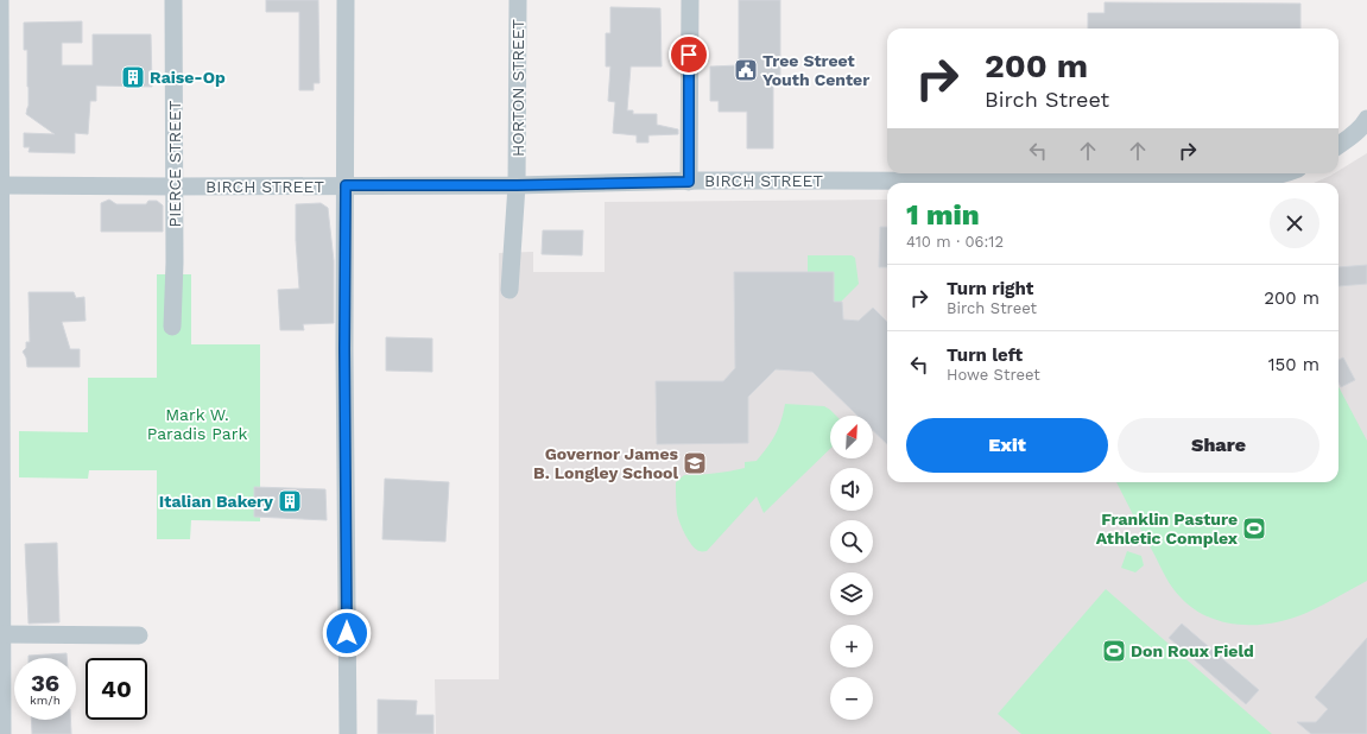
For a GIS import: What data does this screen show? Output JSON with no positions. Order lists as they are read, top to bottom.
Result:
{
  "streets": {
    "street": ["HORTON STREET", "PIERCE STREET", "BIRCH STREET"]
  },
  "crossings": [
    ["HORTON STREET", "BIRCH STREET"],
    ["PIERCE STREET", "BIRCH STREET"]
  ],
  "parks": ["Mark W. Paradis Park"],
  "places": {
    "public building": ["Tree Street Youth Center"],
    "building": ["Raise-Op", "Italian Bakery"],
    "school or university": ["Governor James B. Longley School"],
    "sports": ["Franklin Pasture Athletic Complex", "Don Roux Field"]
  },
  "north": "top right",
  "page": {
    "turn": ["200 m", "Birch Street"],
    "heading": ["1 min", "410 m · 06:12"],
    "list": [
      {
        "name": "Turn right",
        "note": "Birch Street",
        "value": "200 m"
      },
      {
        "name": "Turn left",
        "note": "Howe Street",
        "value": "150 m"
      }
    ],
    "buttons": ["Exit", "Share"],
    "map_buttons": ["+", "−"],
    "speed": "36 km/h",
    "limit": "40"
  }
}
